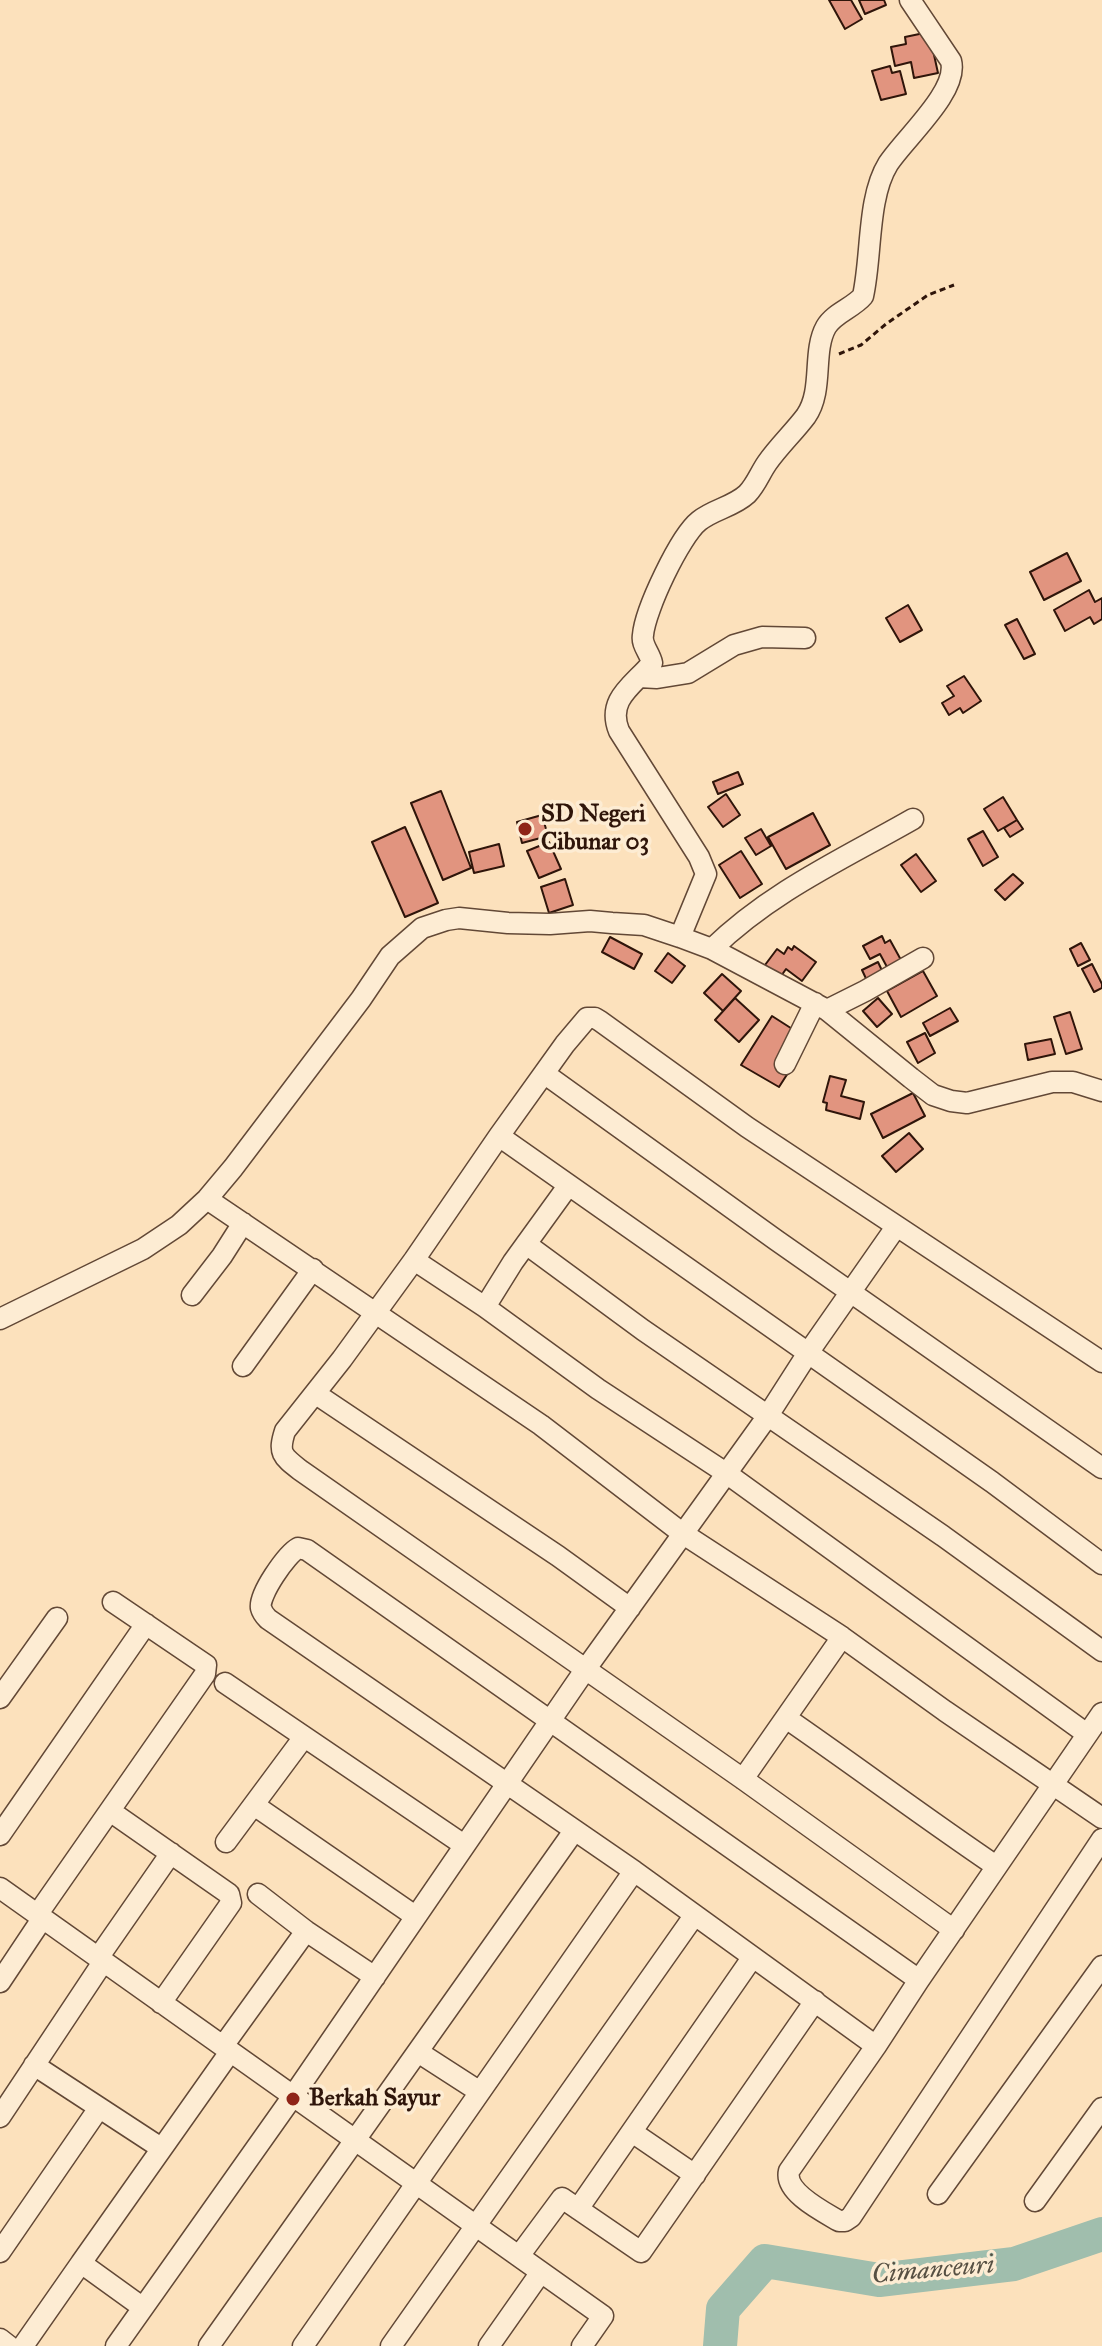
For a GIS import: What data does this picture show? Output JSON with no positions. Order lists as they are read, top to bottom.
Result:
{
  "water": ["Cimanceuri"],
  "places": ["SD Negeri Cibunar 03", "Berkah Sayur"]
}
